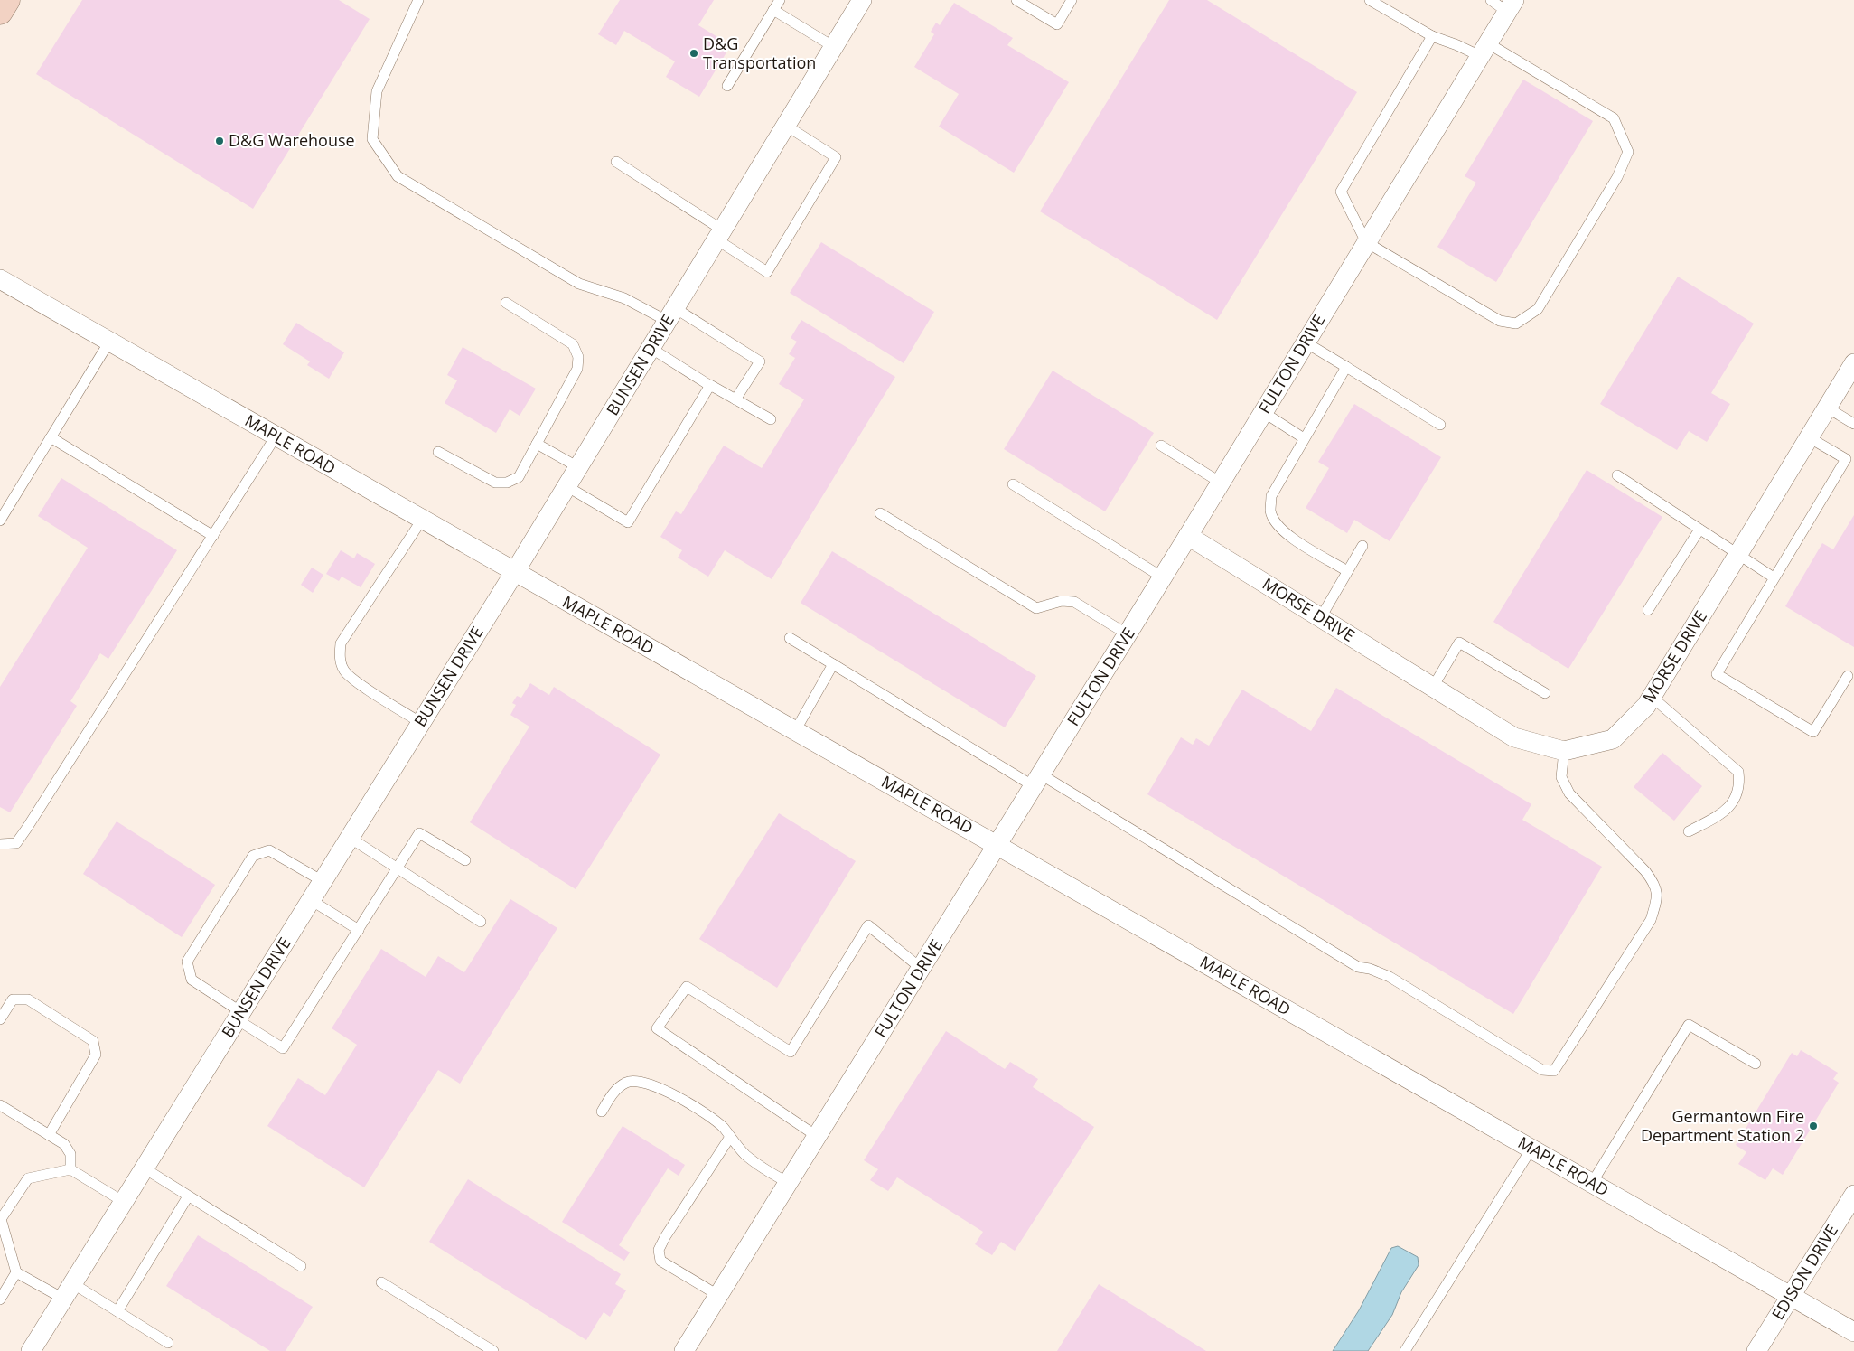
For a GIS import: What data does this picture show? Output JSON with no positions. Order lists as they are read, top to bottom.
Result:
{
  "streets": {
    "street": [
      "FULTON DRIVE",
      "BUNSEN DRIVE",
      "MAPLE ROAD",
      "MORSE DRIVE",
      "EDISON DRIVE"
    ]
  },
  "crossings": [
    ["FULTON DRIVE", "MAPLE ROAD"],
    ["FULTON DRIVE", "MORSE DRIVE"],
    ["BUNSEN DRIVE", "MAPLE ROAD"],
    ["MAPLE ROAD", "EDISON DRIVE"]
  ],
  "places": ["D&G Transportation", "D&G Warehouse", "Germantown Fire Department Station 2"]
}
